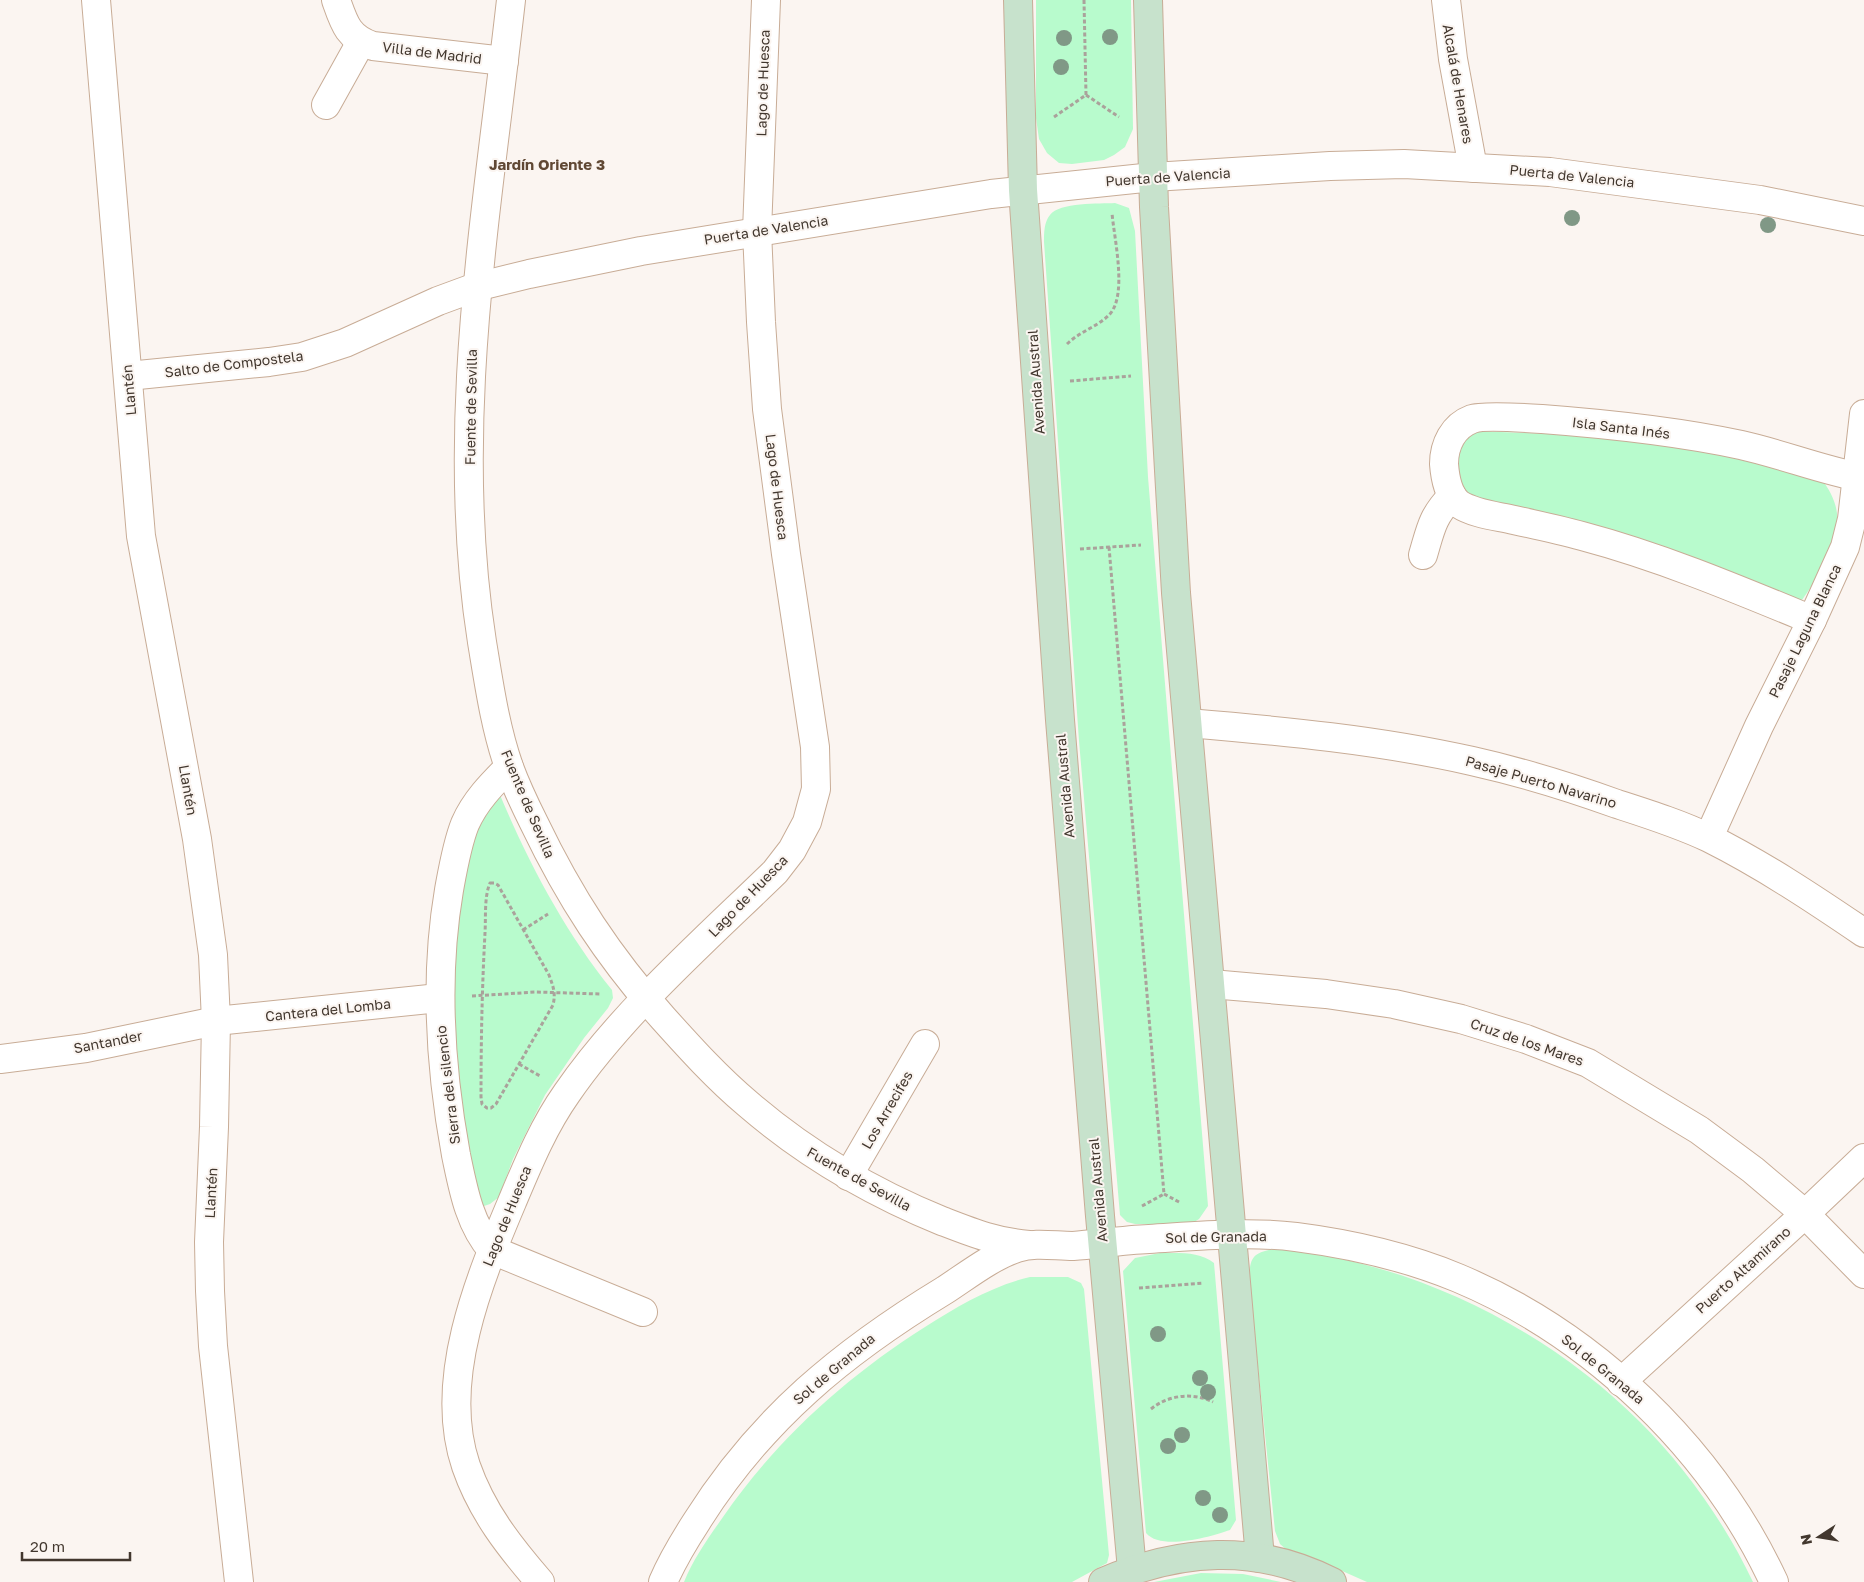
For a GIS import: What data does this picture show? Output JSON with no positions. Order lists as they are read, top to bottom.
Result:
{
  "streets": {
    "main road": ["Avenida Austral"],
    "street": [
      "Villa de Madrid",
      "Lago de Huesca",
      "Alcalá de Henares",
      "Puerta de Valencia",
      "Salto de Compostela",
      "Llantén",
      "Fuente de Sevilla",
      "Isla Santa Inés",
      "Pasaje Laguna Blanca",
      "Pasaje Puerto Navarino",
      "Cantera del Lomba",
      "Santander",
      "Cruz de los Mares",
      "Sierra del silencio",
      "Los Arrecifes",
      "Sol de Granada",
      "Puerto Altamirano"
    ]
  },
  "crossings": [
    ["Villa de Madrid", "Fuente de Sevilla"],
    ["Lago de Huesca", "Puerta de Valencia"],
    ["Lago de Huesca", "Fuente de Sevilla"],
    ["Lago de Huesca", "Sierra del silencio"],
    ["Alcalá de Henares", "Puerta de Valencia"],
    ["Puerta de Valencia", "Salto de Compostela"],
    ["Puerta de Valencia", "Avenida Austral"],
    ["Puerta de Valencia", "Fuente de Sevilla"],
    ["Salto de Compostela", "Llantén"],
    ["Salto de Compostela", "Fuente de Sevilla"],
    ["Avenida Austral", "Sol de Granada"],
    ["Llantén", "Cantera del Lomba"],
    ["Llantén", "Santander"],
    ["Fuente de Sevilla", "Sierra del silencio"],
    ["Fuente de Sevilla", "Los Arrecifes"],
    ["Fuente de Sevilla", "Sol de Granada"],
    ["Isla Santa Inés", "Pasaje Laguna Blanca"],
    ["Pasaje Laguna Blanca", "Pasaje Puerto Navarino"],
    ["Cantera del Lomba", "Santander"],
    ["Cantera del Lomba", "Sierra del silencio"],
    ["Cruz de los Mares", "Puerto Altamirano"],
    ["Sol de Granada", "Puerto Altamirano"]
  ],
  "districts": ["Jardín Oriente 3"],
  "scale_bar": "20 m",
  "north": "left"
}
